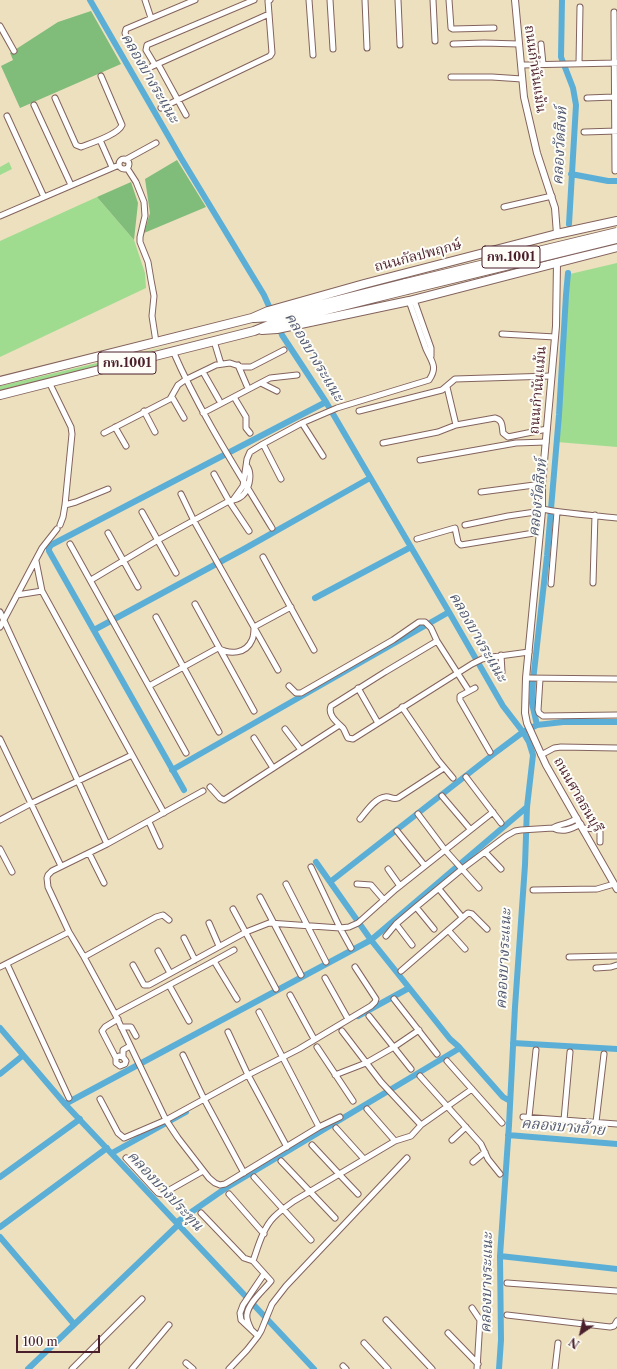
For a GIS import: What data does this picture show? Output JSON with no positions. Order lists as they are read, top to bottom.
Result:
{
  "streets": {
    "main road": ["ถนนกัลปพฤกษ์", "กท.1001"],
    "street": ["ถนนกำนันแม้น", "ถนนศาลธนบุรี"]
  },
  "crossings": [
    ["ถนนกำนันแม้น", "ถนนกัลปพฤกษ์"],
    ["ถนนกำนันแม้น", "ถนนศาลธนบุรี"]
  ],
  "water": [
    "คลองบางระแนะ",
    "คลองวัดสิงห์",
    "คลองบางอ้าย",
    "คลองบางประทุน"
  ],
  "scale_bar": "100 m",
  "north": "bottom left"
}
